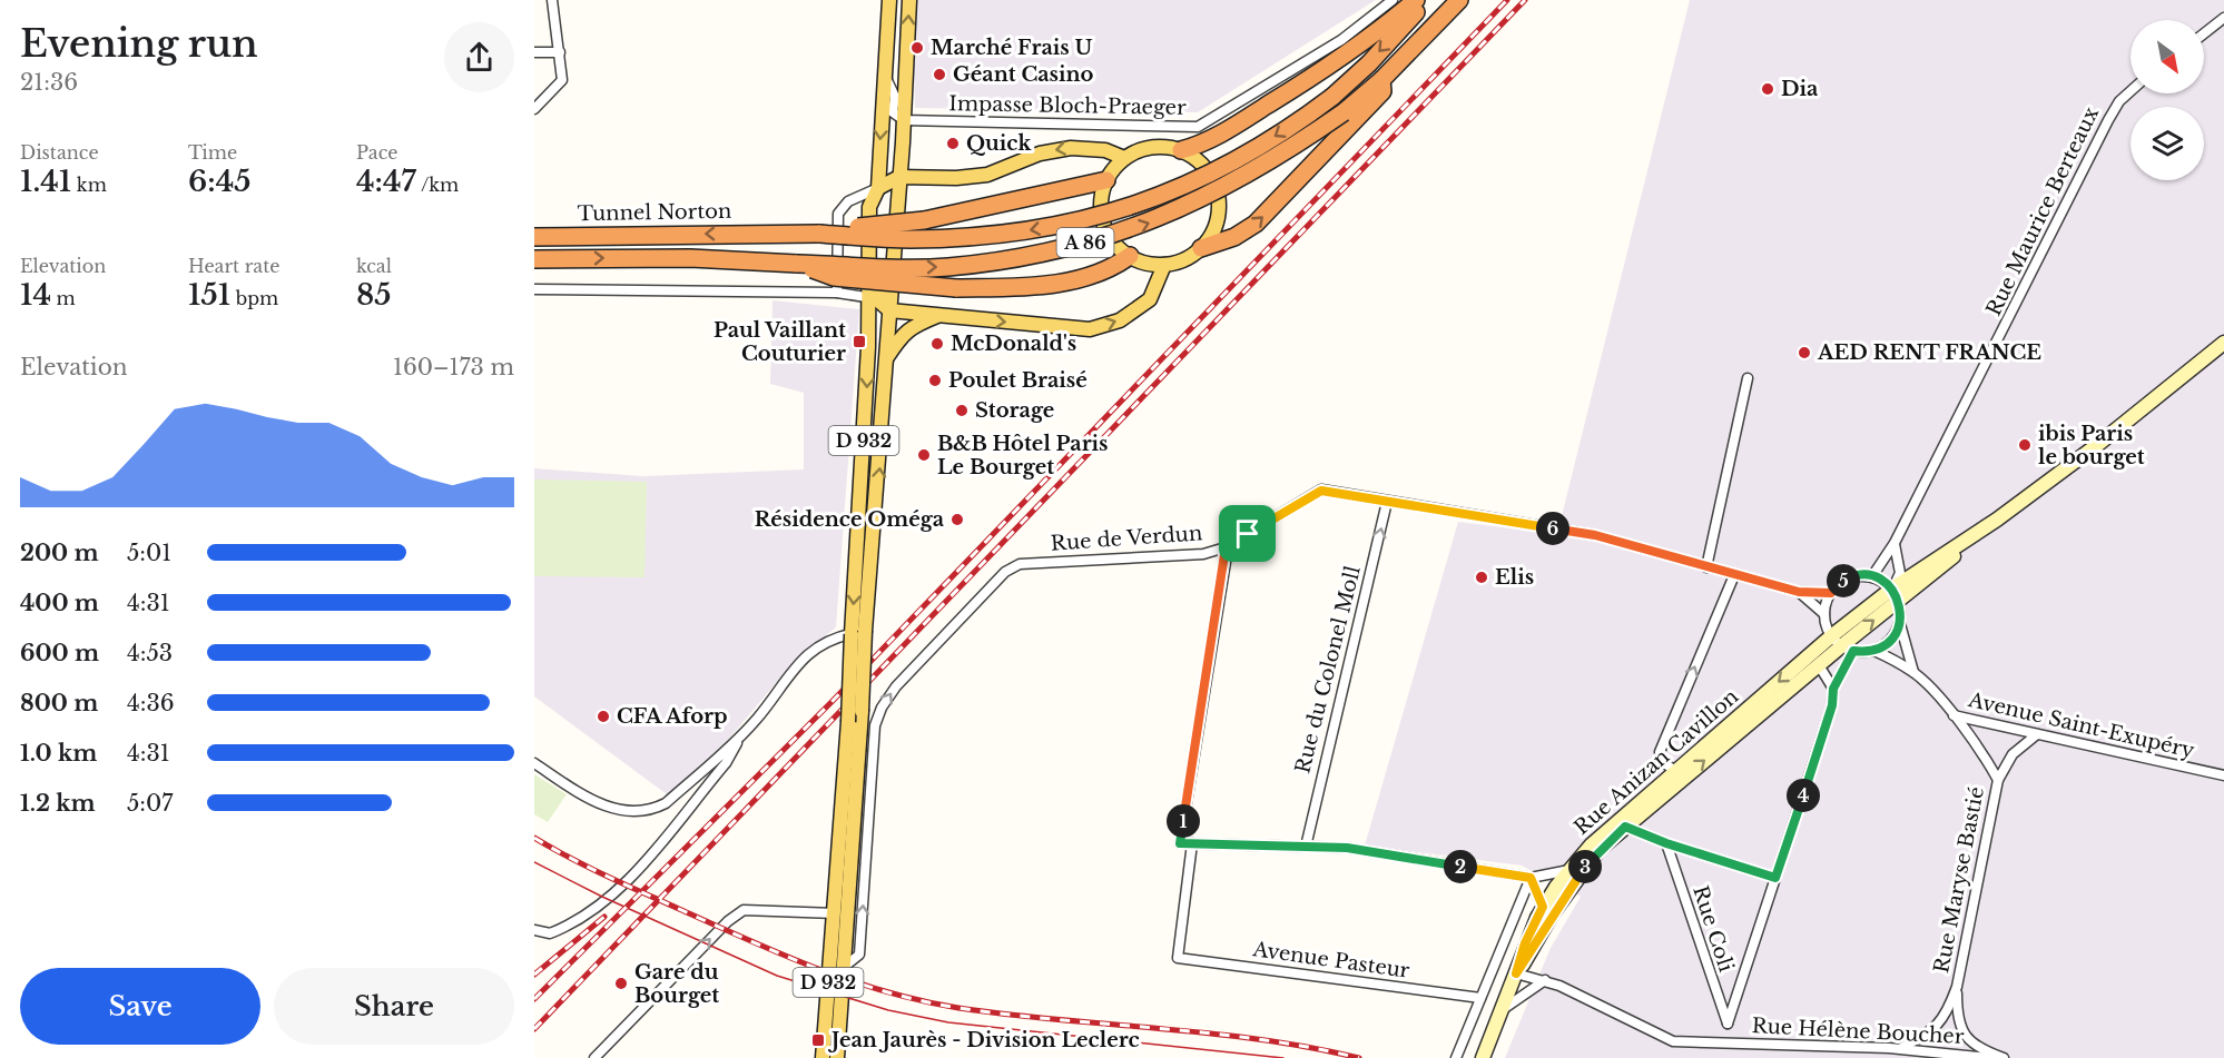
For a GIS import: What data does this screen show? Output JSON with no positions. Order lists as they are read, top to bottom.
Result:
{
  "streets": {
    "highway": ["Tunnel Norton", "A 86"],
    "main road": ["D 932", "Rue Anizan Cavillon"],
    "street": [
      "Impasse Bloch-Praeger",
      "Rue Maurice Berteaux",
      "Rue de Verdun",
      "Rue du Colonel Moll",
      "Avenue Saint-Exupéry",
      "Rue Maryse Bastié",
      "Rue Coli",
      "Avenue Pasteur",
      "Rue Hélène Boucher"
    ]
  },
  "crossings": [
    ["Impasse Bloch-Praeger", "D 932"],
    ["Tunnel Norton", "A 86"],
    ["D 932", "Rue de Verdun"],
    ["Rue de Verdun", "Rue du Colonel Moll"],
    ["Avenue Saint-Exupéry", "Rue Maryse Bastié"],
    ["Rue Anizan Cavillon", "Rue Hélène Boucher"],
    ["Rue Maryse Bastié", "Rue Hélène Boucher"]
  ],
  "one_way": ["Rue de Verdun", "Rue du Colonel Moll"],
  "places": {
    "other": [
      "Marché Frais U",
      "Géant Casino",
      "Dia",
      "Quick",
      "McDonald's",
      "AED RENT FRANCE",
      "Poulet Braisé",
      "Storage",
      "ibis Paris le bourget",
      "B&B Hôtel Paris Le Bourget",
      "Résidence Oméga",
      "Elis",
      "CFA Aforp",
      "Gare du Bourget"
    ],
    "transit": ["Paul Vaillant Couturier", "Jean Jaurès - Division Leclerc"]
  },
  "north": "bottom right",
  "page": {
    "heading": ["Evening run", "21:36"],
    "stats": [
      ["Distance", "1.41 km"],
      ["Time", "6:45"],
      ["Pace", "4:47 /km"],
      ["Elevation", "14 m"],
      ["Heart rate", "151 bpm"],
      ["kcal", "85"]
    ],
    "chart": ["Elevation", "160–173 m"],
    "pins": [
      "6",
      "5",
      "4",
      "1",
      "2",
      "3"
    ],
    "list": [
      {
        "name": "200 m",
        "note": "5:01"
      },
      {
        "name": "400 m",
        "note": "4:31"
      },
      {
        "name": "600 m",
        "note": "4:53"
      },
      {
        "name": "800 m",
        "note": "4:36"
      },
      {
        "name": "1.0 km",
        "note": "4:31"
      },
      {
        "name": "1.2 km",
        "note": "5:07"
      }
    ],
    "buttons": ["Save", "Share"]
  }
}
